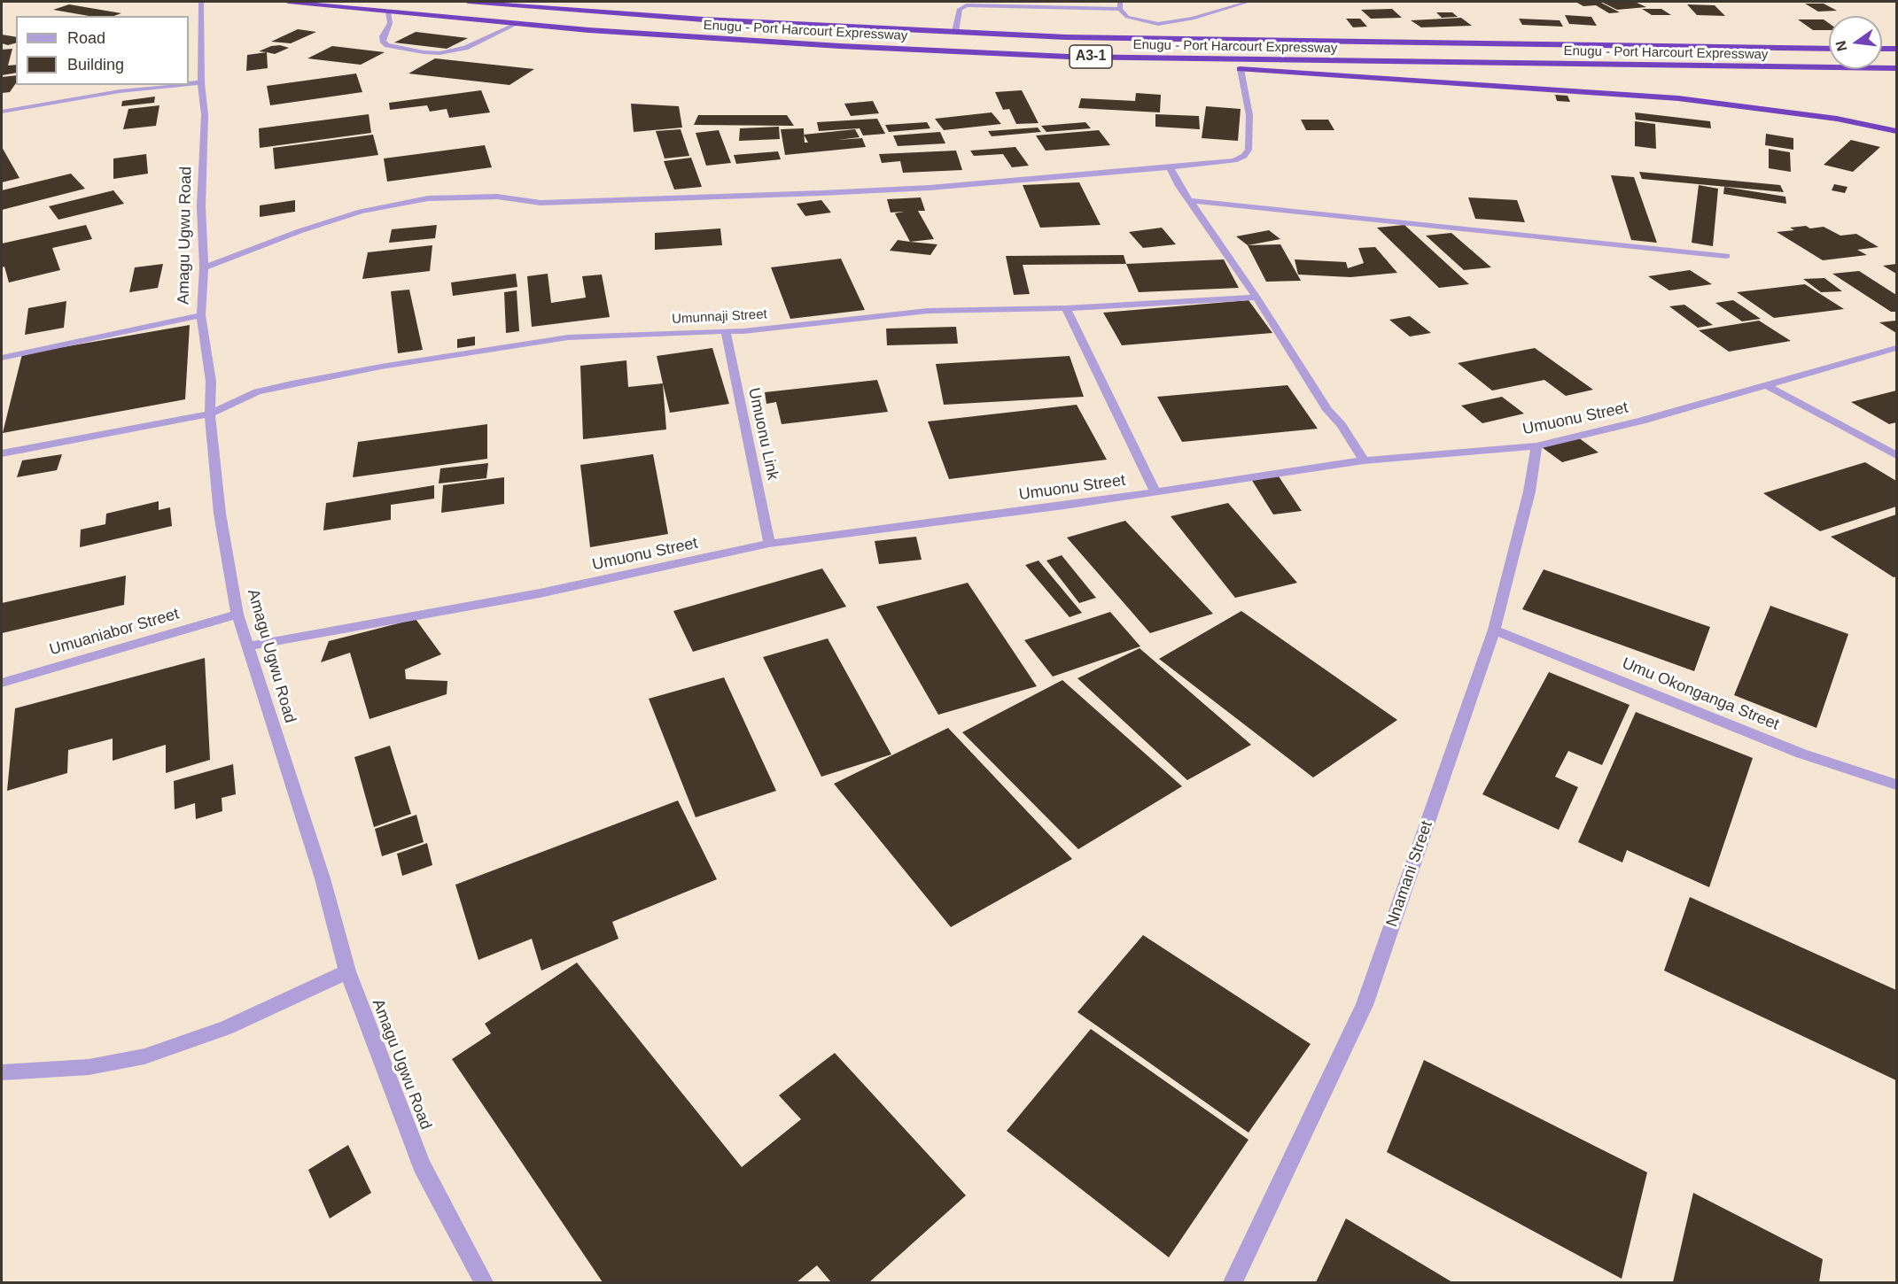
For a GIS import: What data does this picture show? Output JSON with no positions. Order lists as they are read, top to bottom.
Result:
{
  "streets": {
    "highway": ["Enugu - Port Harcourt Expressway", "A3-1"],
    "street": [
      "Amagu Ugwu Road",
      "Umunnaji Street",
      "Umuonu Street",
      "Umuonu Link",
      "Umuaniabor Street",
      "Umu Okonganga Street",
      "Nnamani Street"
    ]
  },
  "crossings": [
    ["Amagu Ugwu Road", "Umunnaji Street"],
    ["Amagu Ugwu Road", "Umuonu Street"],
    ["Amagu Ugwu Road", "Umuaniabor Street"],
    ["Umunnaji Street", "Umuonu Link"],
    ["Umuonu Street", "Umuonu Link"],
    ["Umuonu Street", "Nnamani Street"],
    ["Umu Okonganga Street", "Nnamani Street"]
  ],
  "legend": ["Road", "Building"],
  "north": "left"
}
